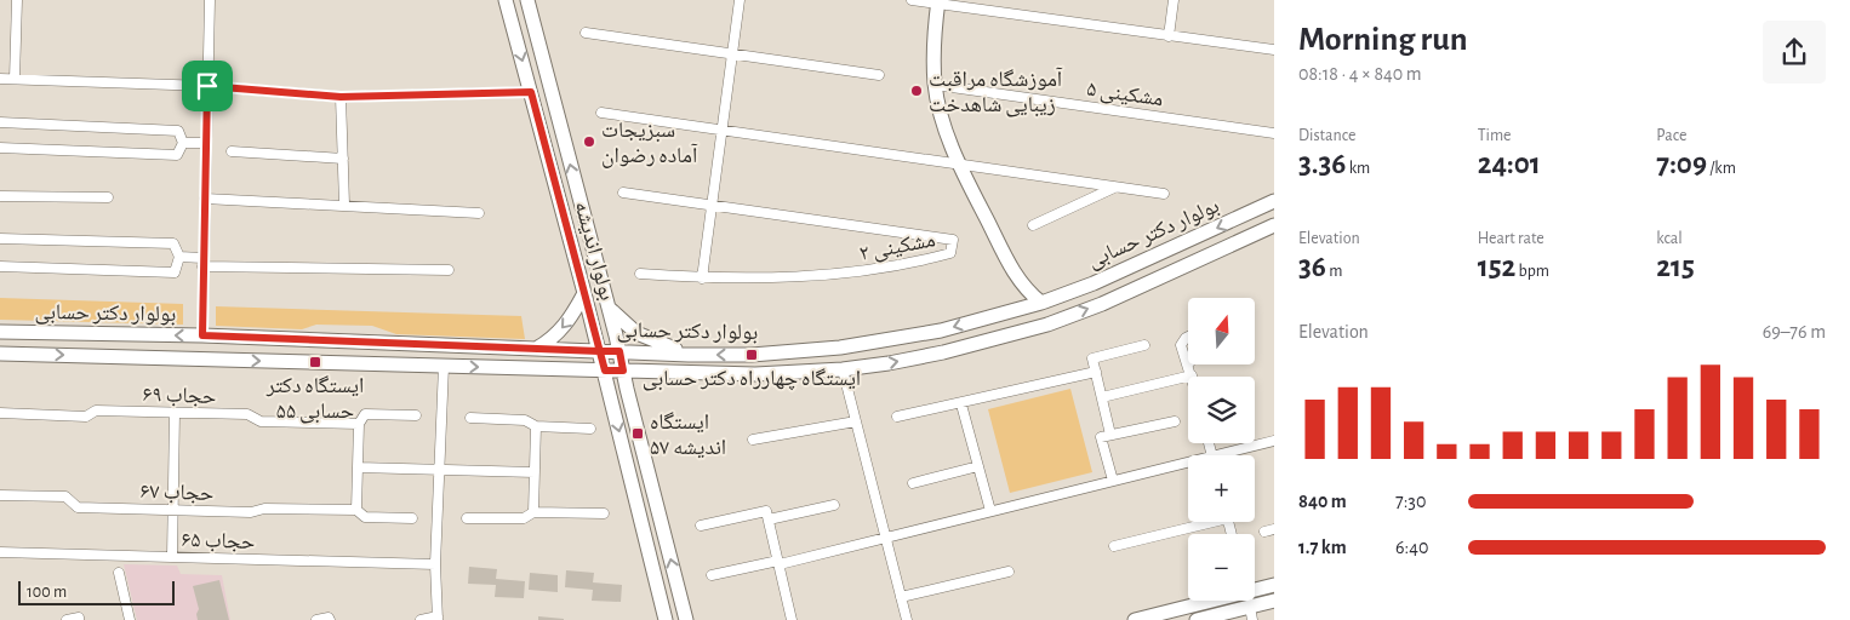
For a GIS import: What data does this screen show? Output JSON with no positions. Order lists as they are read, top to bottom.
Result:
{
  "streets": {
    "main road": ["بولوار دکتر حسابی", "بولوار اندیشه"],
    "street": [
      "مشکینی ۵",
      "مشکینی ۲",
      "حجاب ۶۹",
      "حجاب ۶۷",
      "حجاب ۶۵"
    ]
  },
  "crossings": [
    ["بولوار دکتر حسابی", "بولوار اندیشه"]
  ],
  "places": {
    "other": ["آموزشگاه مراقبت زیبایی شاهدخت", "سبزیجات آماده رضوان"],
    "transit": ["ایستگاه چهارراه دکتر حسابی", "ایستگاه دکتر حسابی ۵۵", "ایستگاه اندیشه ۵۷"]
  },
  "scale_bar": "100 m",
  "north": "top",
  "page": {
    "heading": ["Morning run", "08:18 · 4 × 840 m"],
    "stats": [
      ["Distance", "3.36 km"],
      ["Time", "24:01"],
      ["Pace", "7:09 /km"],
      ["Elevation", "36 m"],
      ["Heart rate", "152 bpm"],
      ["kcal", "215"]
    ],
    "map_buttons": ["+", "−"],
    "chart": ["Elevation", "69–76 m"],
    "list": [
      {
        "name": "840 m",
        "note": "7:30"
      },
      {
        "name": "1.7 km",
        "note": "6:40"
      }
    ],
    "scale": "100 m"
  }
}
